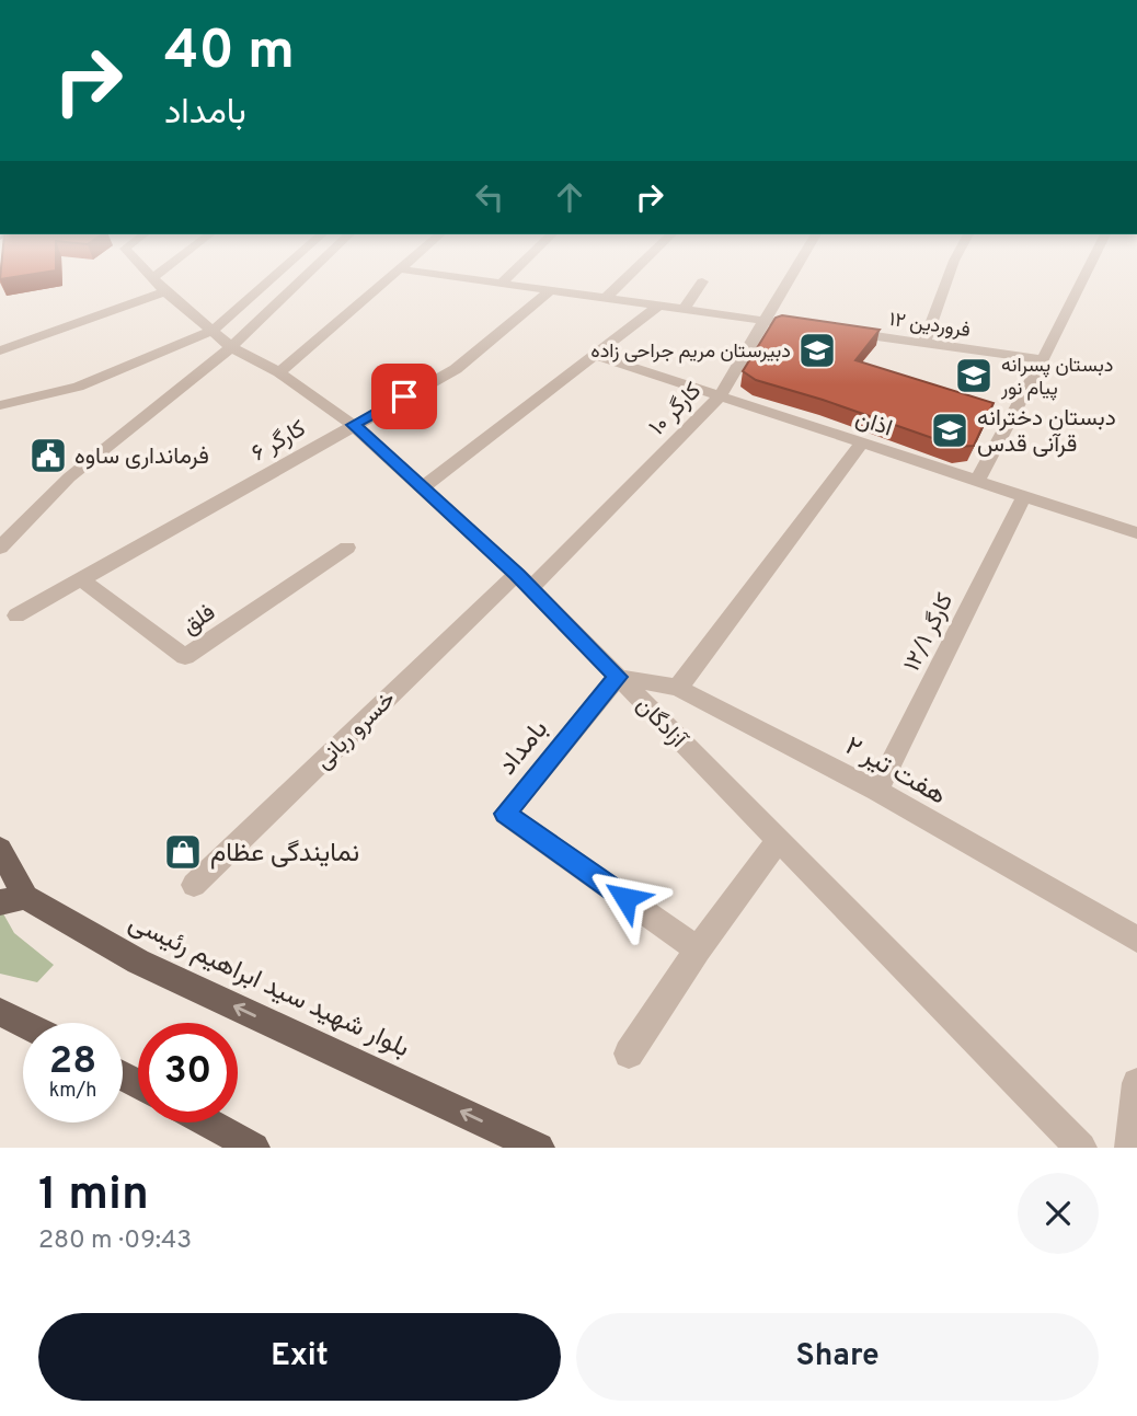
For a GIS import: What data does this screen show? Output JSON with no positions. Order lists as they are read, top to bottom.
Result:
{
  "streets": {
    "main road": ["بلوار شهید سید ابراهیم رئیسی"],
    "street": [
      "۱۲ فروردین",
      "کارگر ۱۰",
      "اذان",
      "کارگر ۶",
      "فلق",
      "کارگر ۱۲/۱",
      "آزادگان",
      "خسرو ربانی",
      "بامداد",
      "هفت تیر ۲"
    ]
  },
  "crossings": [
    ["کارگر ۱۰", "اذان"],
    ["کارگر ۱۰", "آزادگان"],
    ["کارگر ۱۰", "خسرو ربانی"],
    ["اذان", "کارگر ۱۲/۱"],
    ["کارگر ۶", "فلق"],
    ["کارگر ۶", "آزادگان"],
    ["کارگر ۱۲/۱", "هفت تیر ۲"],
    ["آزادگان", "خسرو ربانی"],
    ["آزادگان", "بامداد"],
    ["آزادگان", "هفت تیر ۲"],
    ["بامداد", "هفت تیر ۲"]
  ],
  "one_way": ["بلوار شهید سید ابراهیم رئیسی"],
  "places": {
    "school or university": ["دبیرستان مریم جراحی زاده", "دبستان پسرانه پیام نور", "دبستان دخترانه قرآنی قدس"],
    "public building": ["فرمانداری ساوه"],
    "shop": ["نمایندگی عظام"]
  },
  "page": {
    "turn": ["40 m", "بامداد"],
    "speed": "28 km/h",
    "limit": "30",
    "heading": ["1 min", "280 m · 09:43"],
    "buttons": ["Exit", "Share"]
  }
}
